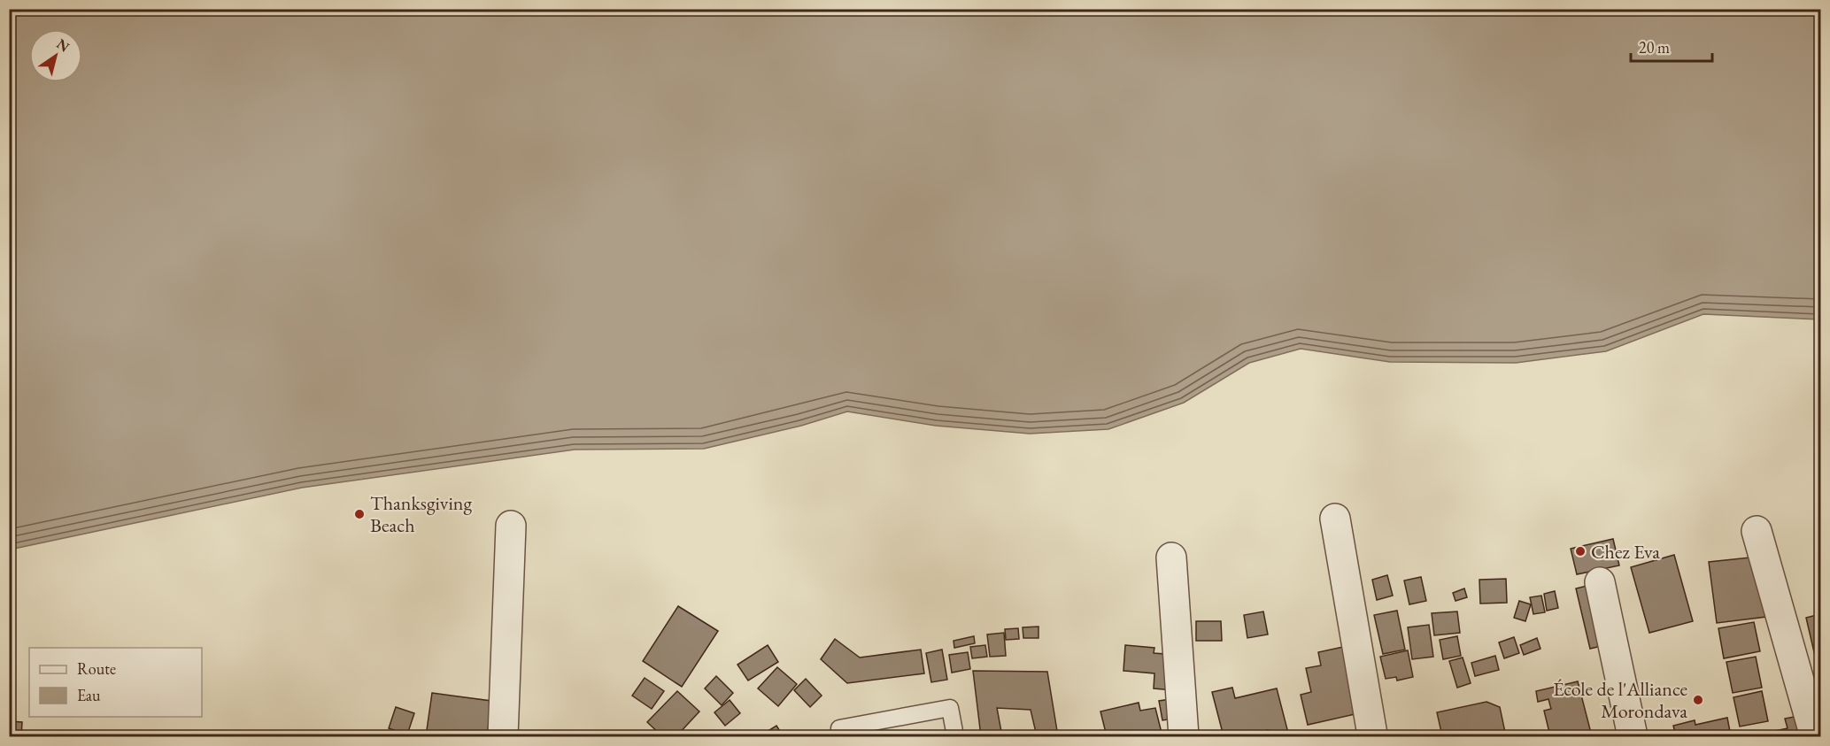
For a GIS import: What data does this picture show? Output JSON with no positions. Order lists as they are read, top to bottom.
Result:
{
  "places": ["Thanksgiving Beach", "Chez Eva", "École de l'Alliance Morondava"],
  "legend": ["Route", "Eau"],
  "scale_bar": "20 m",
  "north": "top right"
}
